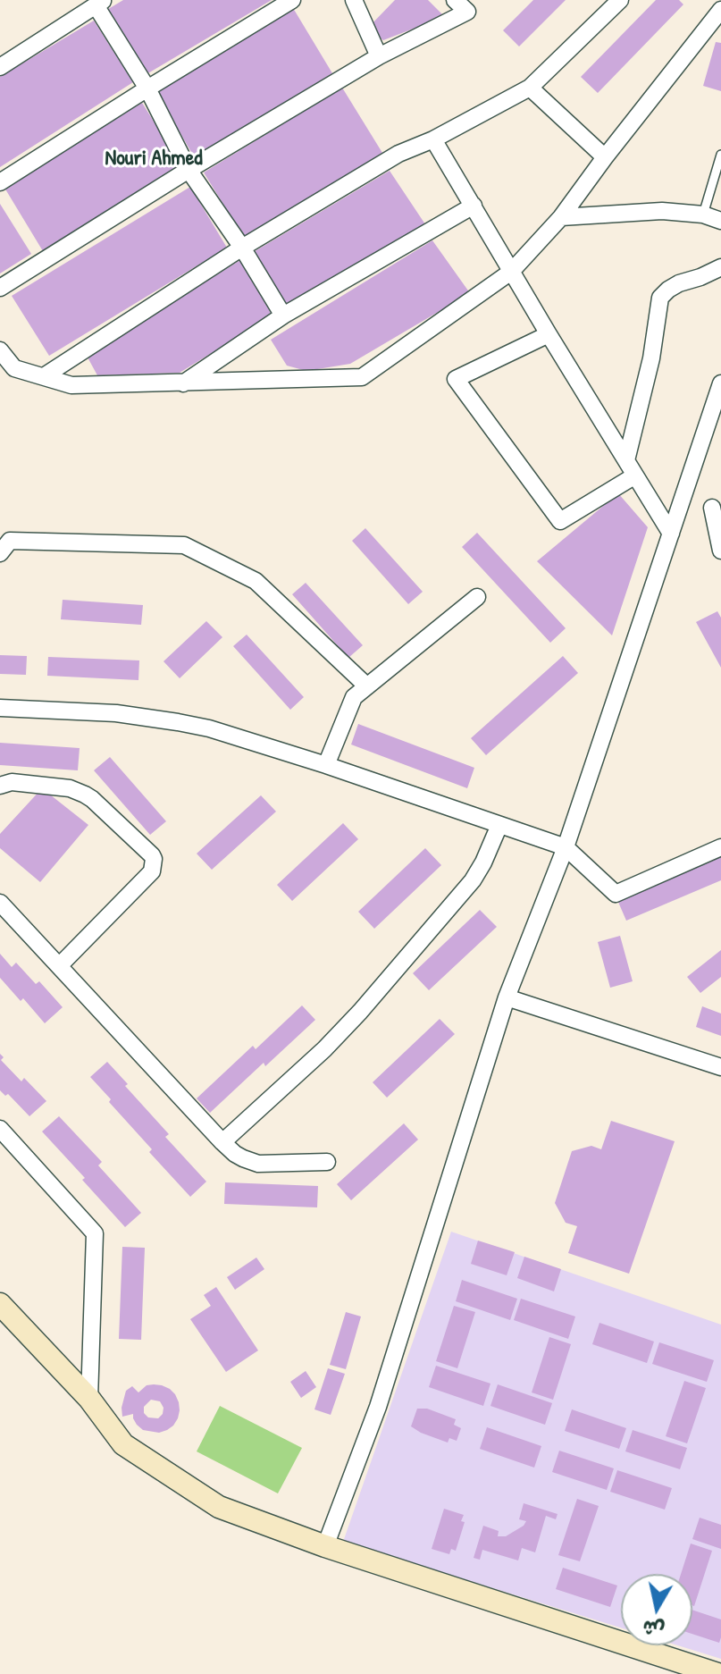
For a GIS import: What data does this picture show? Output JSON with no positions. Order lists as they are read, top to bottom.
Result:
{
  "districts": ["Nouri Ahmed"],
  "north": "bottom"
}
